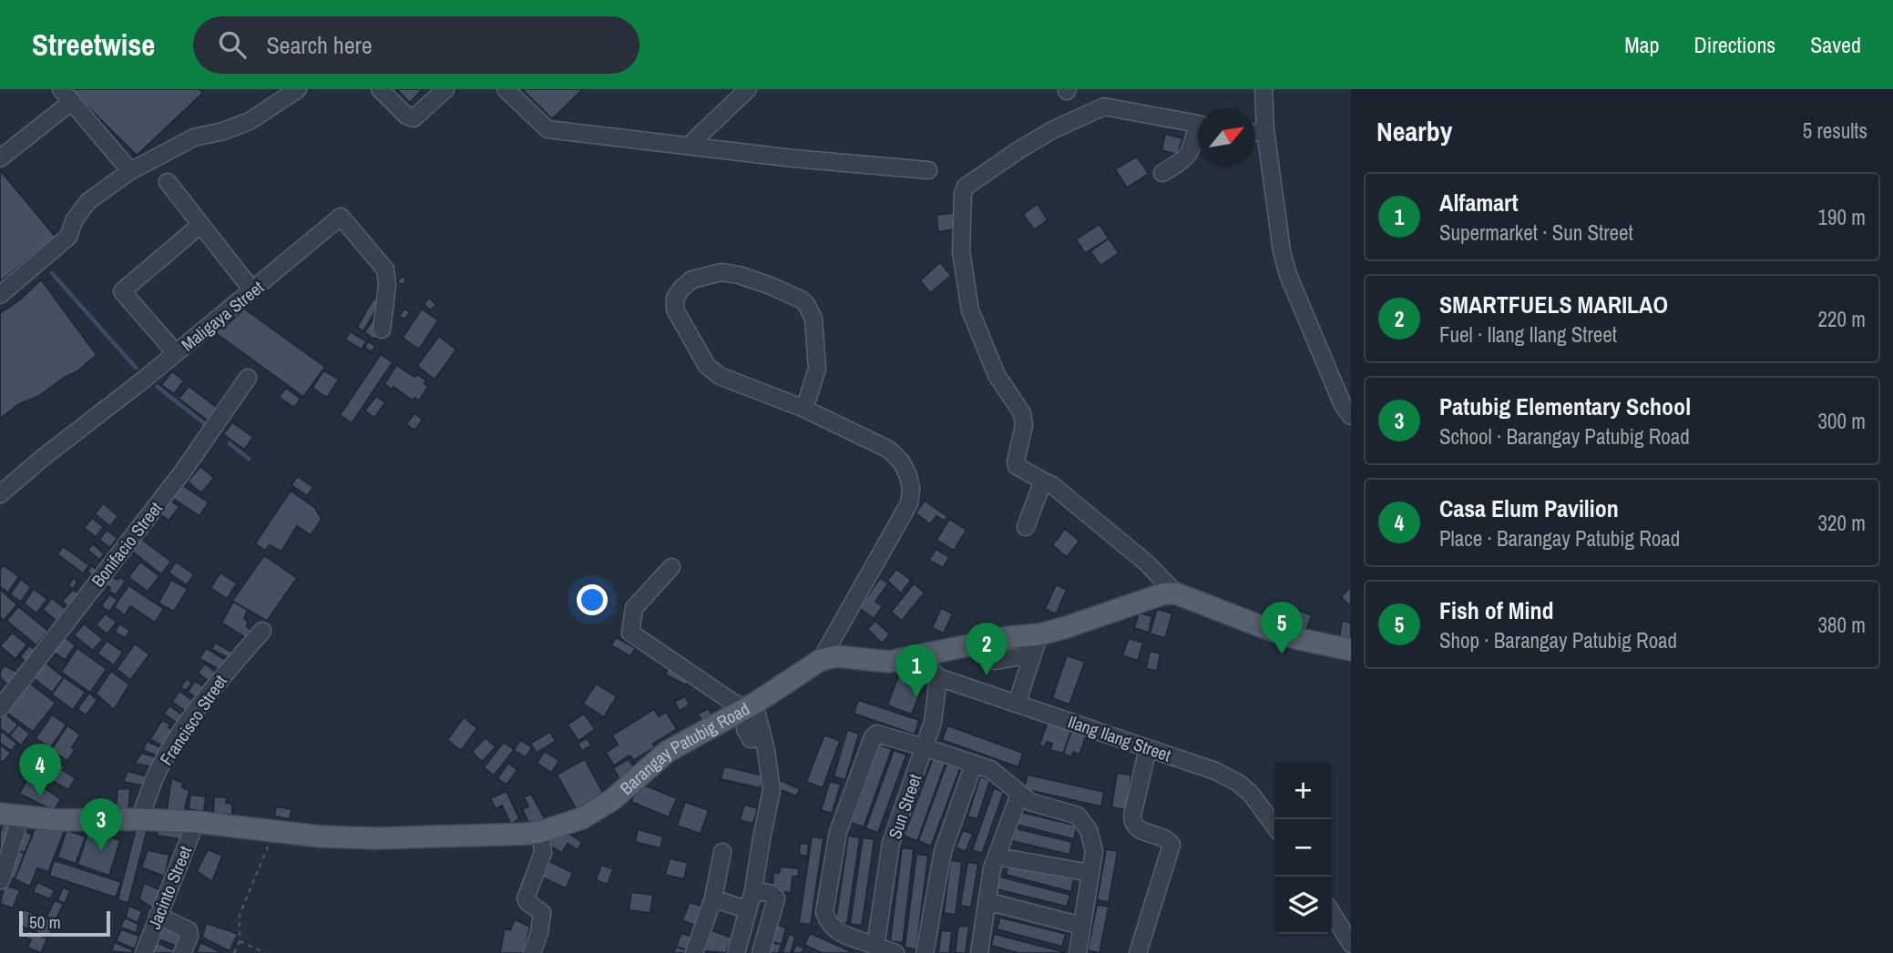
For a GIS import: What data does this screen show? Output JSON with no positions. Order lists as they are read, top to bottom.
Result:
{
  "streets": {
    "main road": ["Barangay Patubig Road"],
    "street": [
      "Maligaya Street",
      "Bonifacio Street",
      "Francisco Street",
      "Ilang Ilang Street",
      "Sun Street",
      "Jacinto Street"
    ]
  },
  "crossings": [
    ["Francisco Street", "Barangay Patubig Road"],
    ["Ilang Ilang Street", "Sun Street"],
    ["Barangay Patubig Road", "Jacinto Street"]
  ],
  "scale_bar": "50 m",
  "north": "top right",
  "page": {
    "header": "Streetwise",
    "search": "Search here",
    "nav": ["Map", "Directions", "Saved"],
    "heading": ["Nearby", "5 results"],
    "list": [
      {
        "mark": "1",
        "name": "Alfamart",
        "note": "Supermarket · Sun Street",
        "value": "190 m"
      },
      {
        "mark": "2",
        "name": "SMARTFUELS MARILAO",
        "note": "Fuel · Ilang Ilang Street",
        "value": "220 m"
      },
      {
        "mark": "3",
        "name": "Patubig Elementary School",
        "note": "School · Barangay Patubig Road",
        "value": "300 m"
      },
      {
        "mark": "4",
        "name": "Casa Elum Pavilion",
        "note": "Place · Barangay Patubig Road",
        "value": "320 m"
      },
      {
        "mark": "5",
        "name": "Fish of Mind",
        "note": "Shop · Barangay Patubig Road",
        "value": "380 m"
      }
    ],
    "pins": [
      "5",
      "2",
      "1",
      "4",
      "3"
    ],
    "map_buttons": ["+", "−"],
    "scale": "50 m"
  }
}
